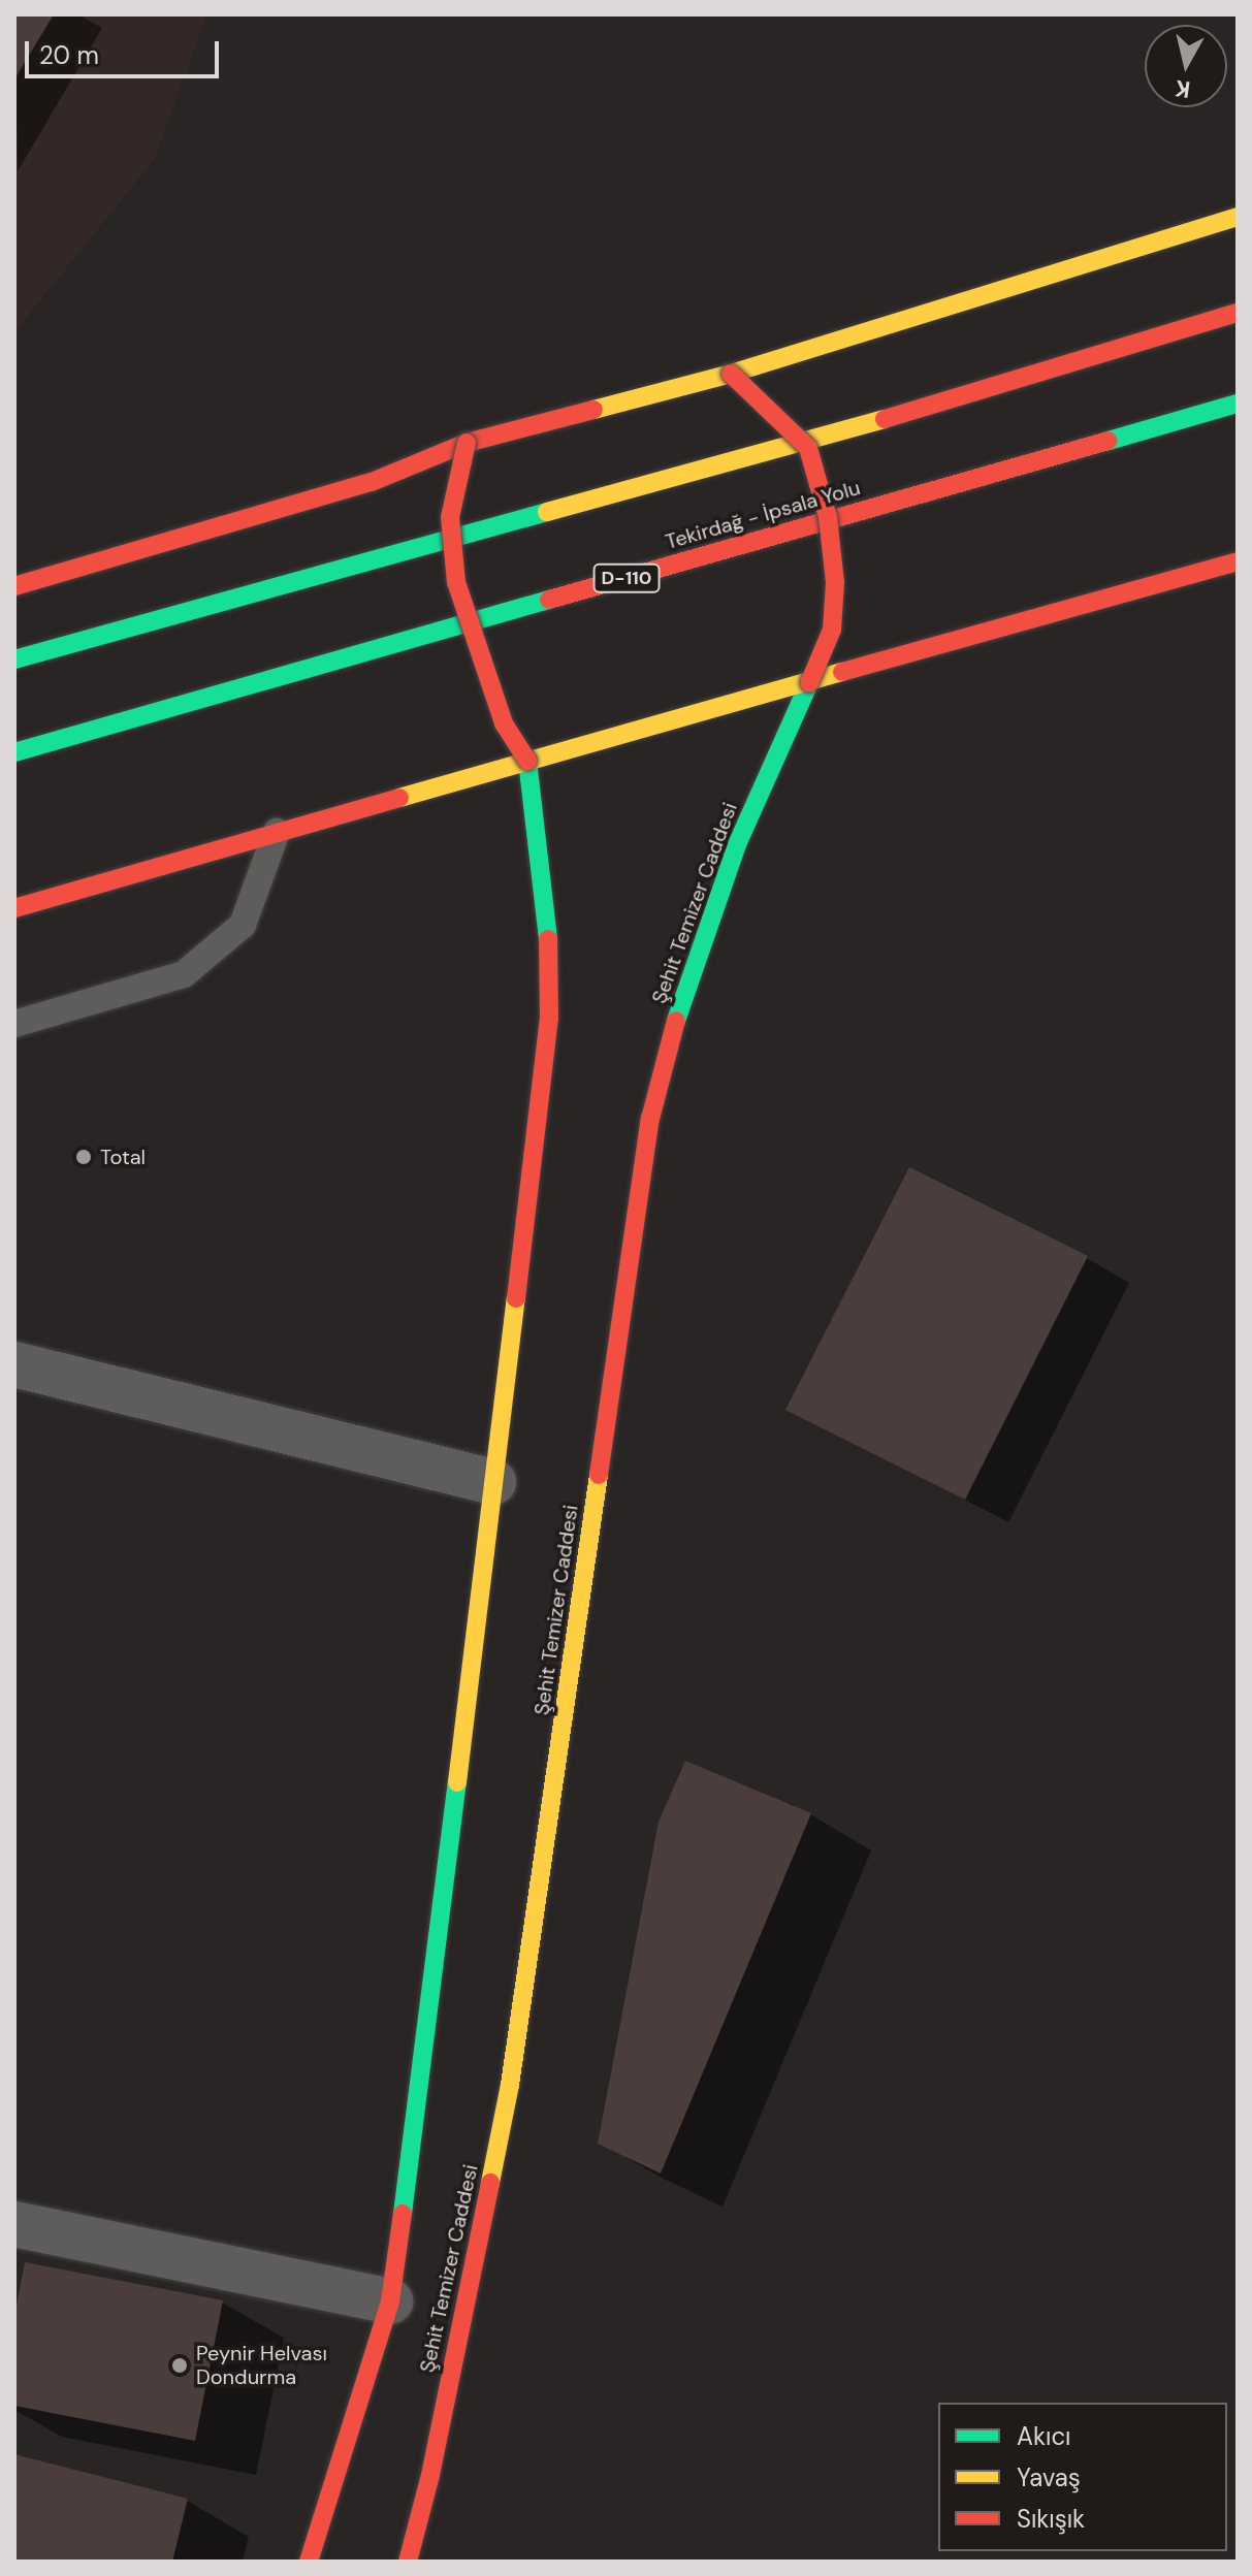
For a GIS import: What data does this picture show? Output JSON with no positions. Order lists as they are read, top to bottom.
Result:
{
  "streets": {
    "main road": ["Tekirdağ - İpsala Yolu", "D-110", "Şehit Temizer Caddesi"]
  },
  "places": ["Total", "Peynir Helvası Dondurma"],
  "legend": ["Akıcı", "Yavaş", "Sıkışık"],
  "scale_bar": "20 m",
  "north": "bottom"
}
